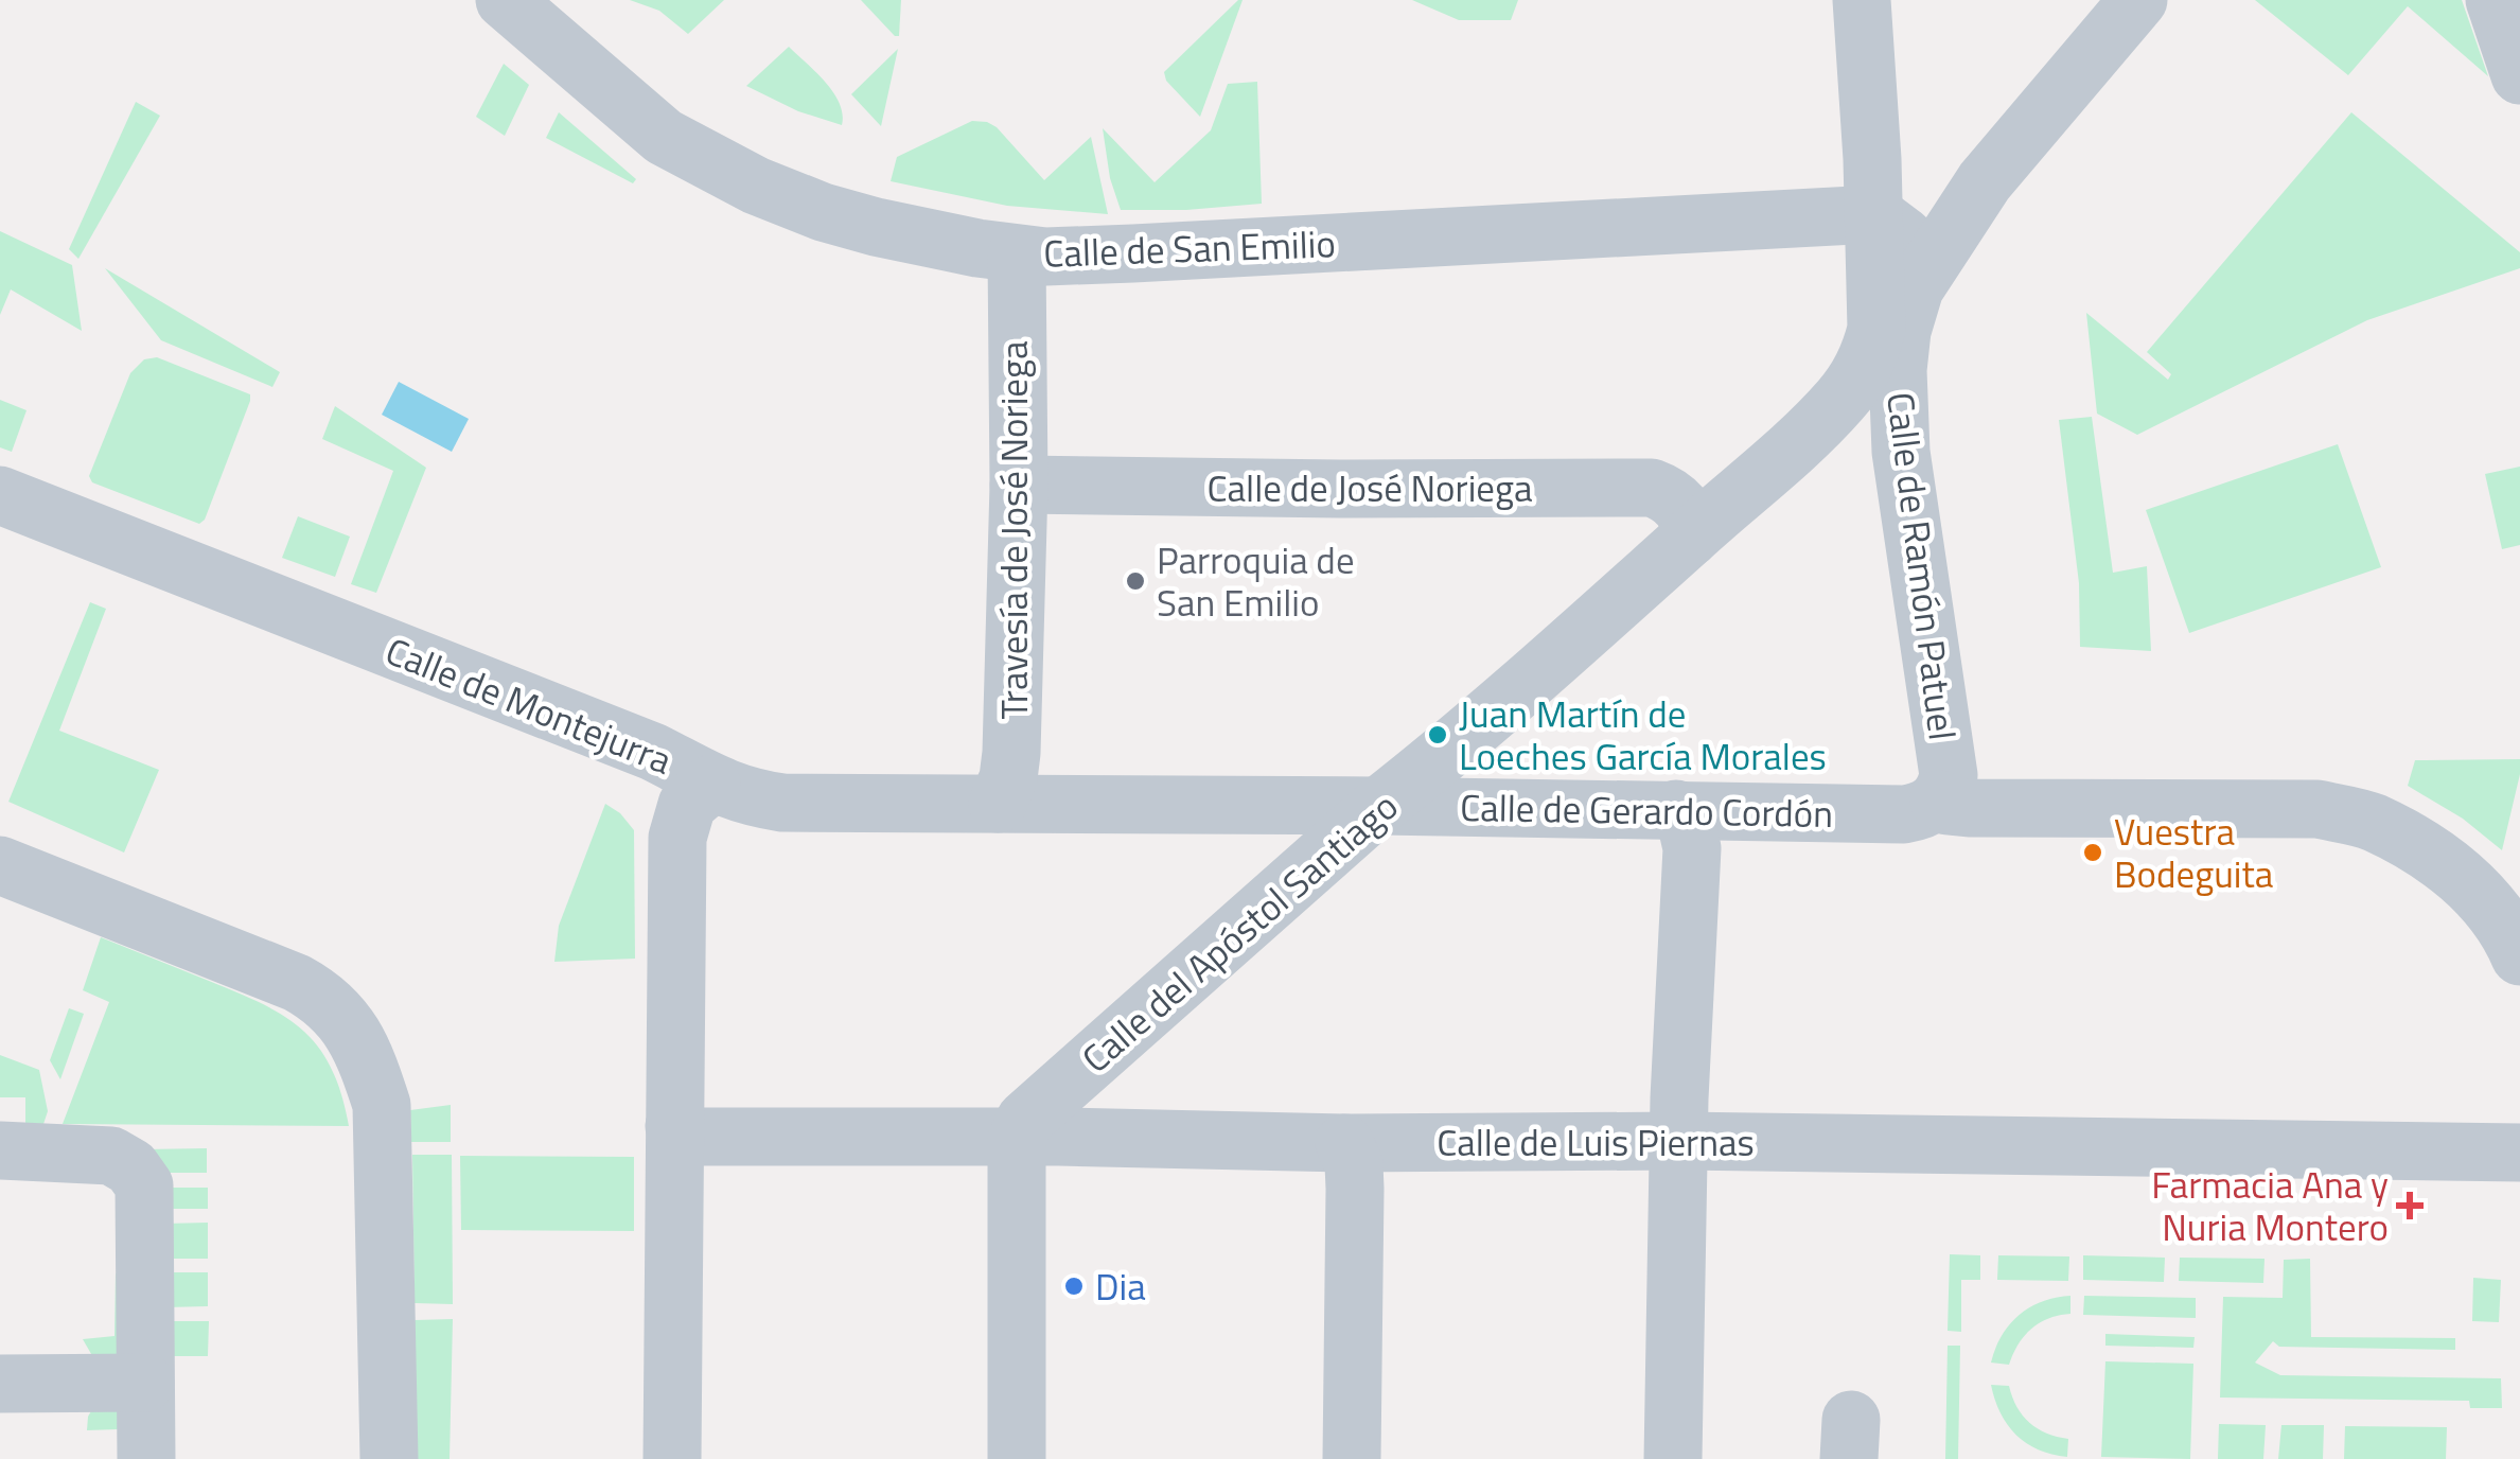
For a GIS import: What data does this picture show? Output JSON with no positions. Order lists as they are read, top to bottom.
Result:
{
  "streets": {
    "street": [
      "Calle de San Emilio",
      "Calle de José Noriega",
      "Travesía de José Noriega",
      "Calle de Ramón Patuel",
      "Calle de Montejurra",
      "Calle de Gerardo Cordón",
      "Calle del Apóstol Santiago",
      "Calle de Luis Piernas"
    ]
  },
  "crossings": [
    ["Calle de San Emilio", "Travesía de José Noriega"],
    ["Calle de José Noriega", "Travesía de José Noriega"],
    ["Calle de José Noriega", "Calle del Apóstol Santiago"],
    ["Travesía de José Noriega", "Calle de Gerardo Cordón"],
    ["Calle de Ramón Patuel", "Calle de Gerardo Cordón"],
    ["Calle de Ramón Patuel", "Calle del Apóstol Santiago"],
    ["Calle de Montejurra", "Calle de Gerardo Cordón"],
    ["Calle de Montejurra", "Calle de Luis Piernas"],
    ["Calle de Gerardo Cordón", "Calle del Apóstol Santiago"],
    ["Calle del Apóstol Santiago", "Calle de Luis Piernas"]
  ],
  "places": {
    "other": [
      "Parroquia de San Emilio",
      "Juan Martín de Loeches García Morales",
      "Vuestra Bodeguita",
      "Dia"
    ],
    "health": ["Farmacia Ana y Nuria Montero"]
  }
}
